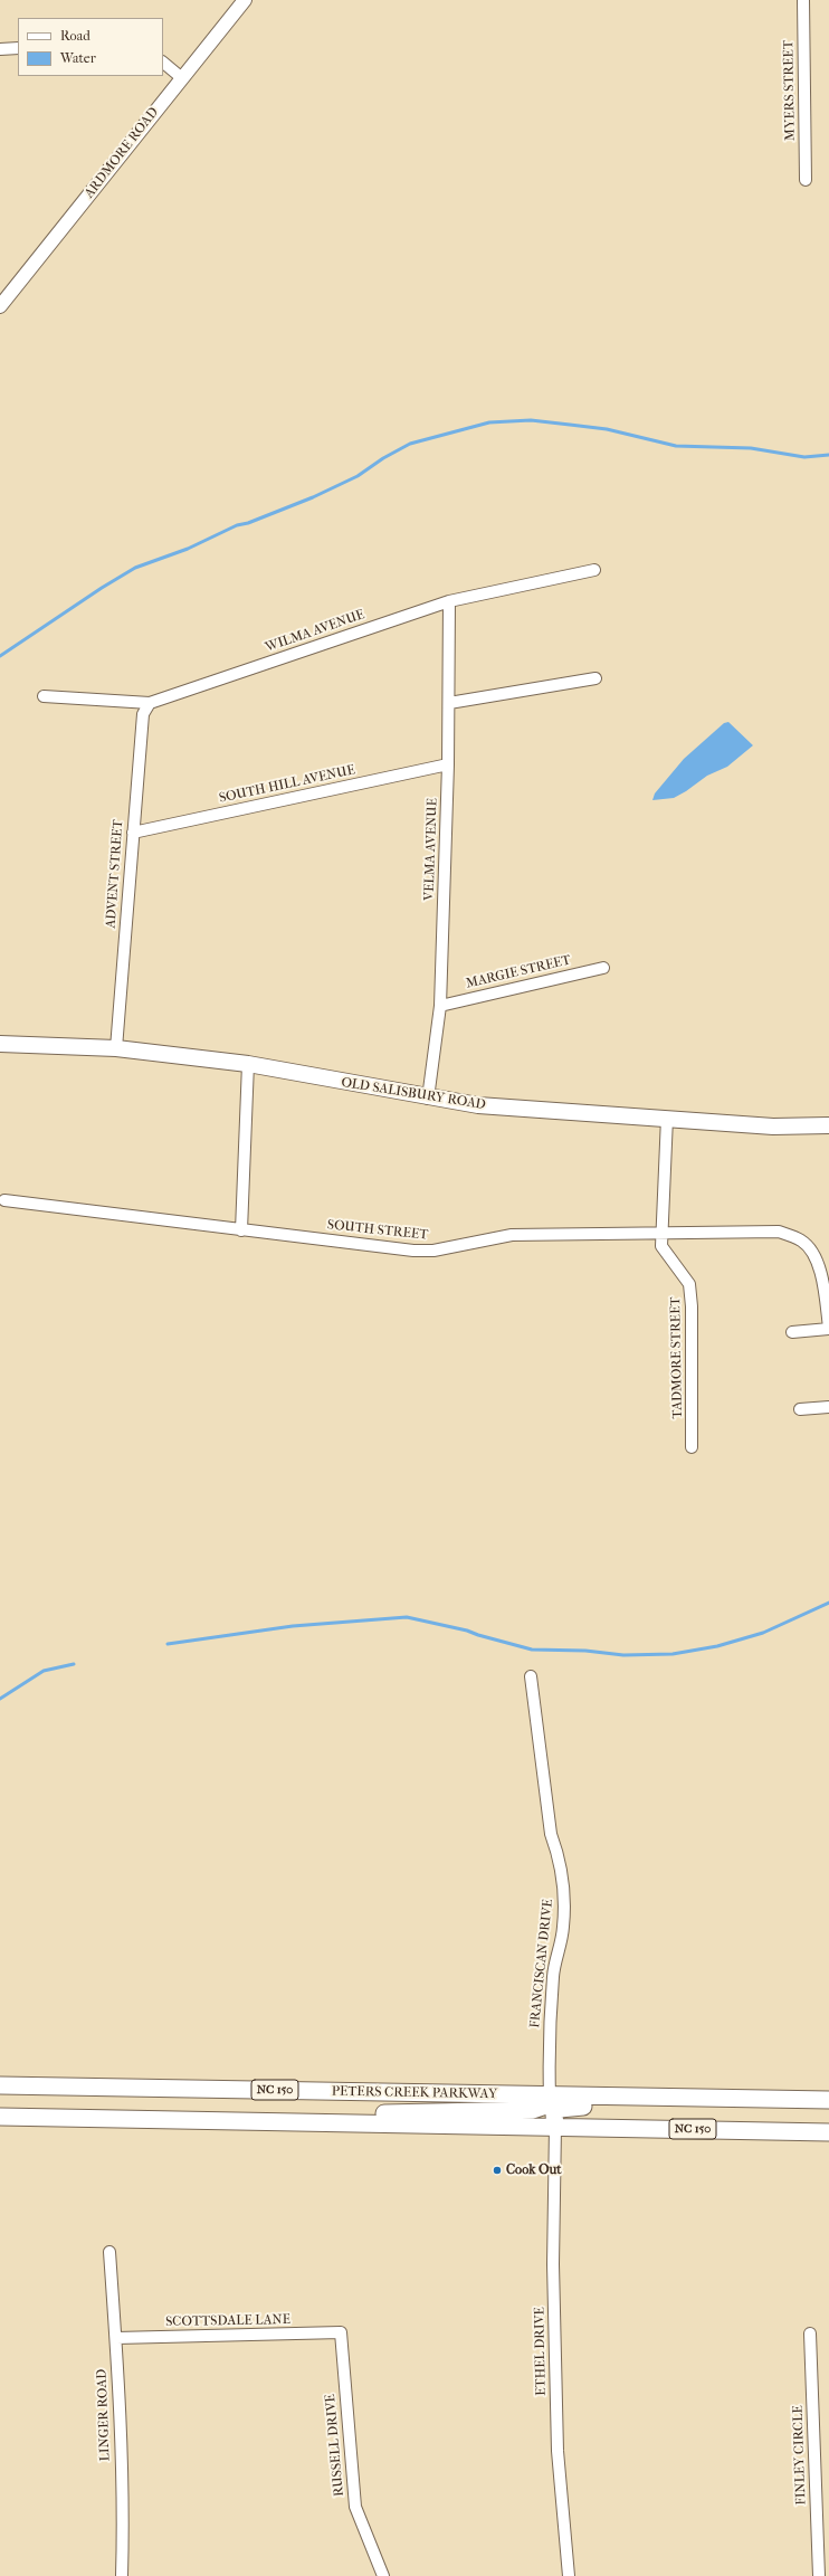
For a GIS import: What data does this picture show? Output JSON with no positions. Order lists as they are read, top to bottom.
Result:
{
  "streets": {
    "main road": ["OLD SALISBURY ROAD", "NC 150", "PETERS CREEK PARKWAY"],
    "street": [
      "MYERS STREET",
      "ARDMORE ROAD",
      "WILMA AVENUE",
      "SOUTH HILL AVENUE",
      "VELMA AVENUE",
      "ADVENT STREET",
      "MARGIE STREET",
      "SOUTH STREET",
      "TADMORE STREET",
      "FRANCISCAN DRIVE",
      "SCOTTSDALE LANE",
      "ETHEL DRIVE",
      "LINGER ROAD",
      "RUSSELL DRIVE",
      "FINLEY CIRCLE"
    ]
  },
  "crossings": [
    ["WILMA AVENUE", "VELMA AVENUE"],
    ["WILMA AVENUE", "ADVENT STREET"],
    ["SOUTH HILL AVENUE", "VELMA AVENUE"],
    ["SOUTH HILL AVENUE", "ADVENT STREET"],
    ["VELMA AVENUE", "MARGIE STREET"],
    ["VELMA AVENUE", "OLD SALISBURY ROAD"],
    ["ADVENT STREET", "OLD SALISBURY ROAD"],
    ["OLD SALISBURY ROAD", "TADMORE STREET"],
    ["SOUTH STREET", "TADMORE STREET"],
    ["FRANCISCAN DRIVE", "PETERS CREEK PARKWAY"],
    ["NC 150", "ETHEL DRIVE"],
    ["SCOTTSDALE LANE", "LINGER ROAD"],
    ["SCOTTSDALE LANE", "RUSSELL DRIVE"]
  ],
  "places": ["Cook Out"],
  "legend": ["Road", "Water"]
}
